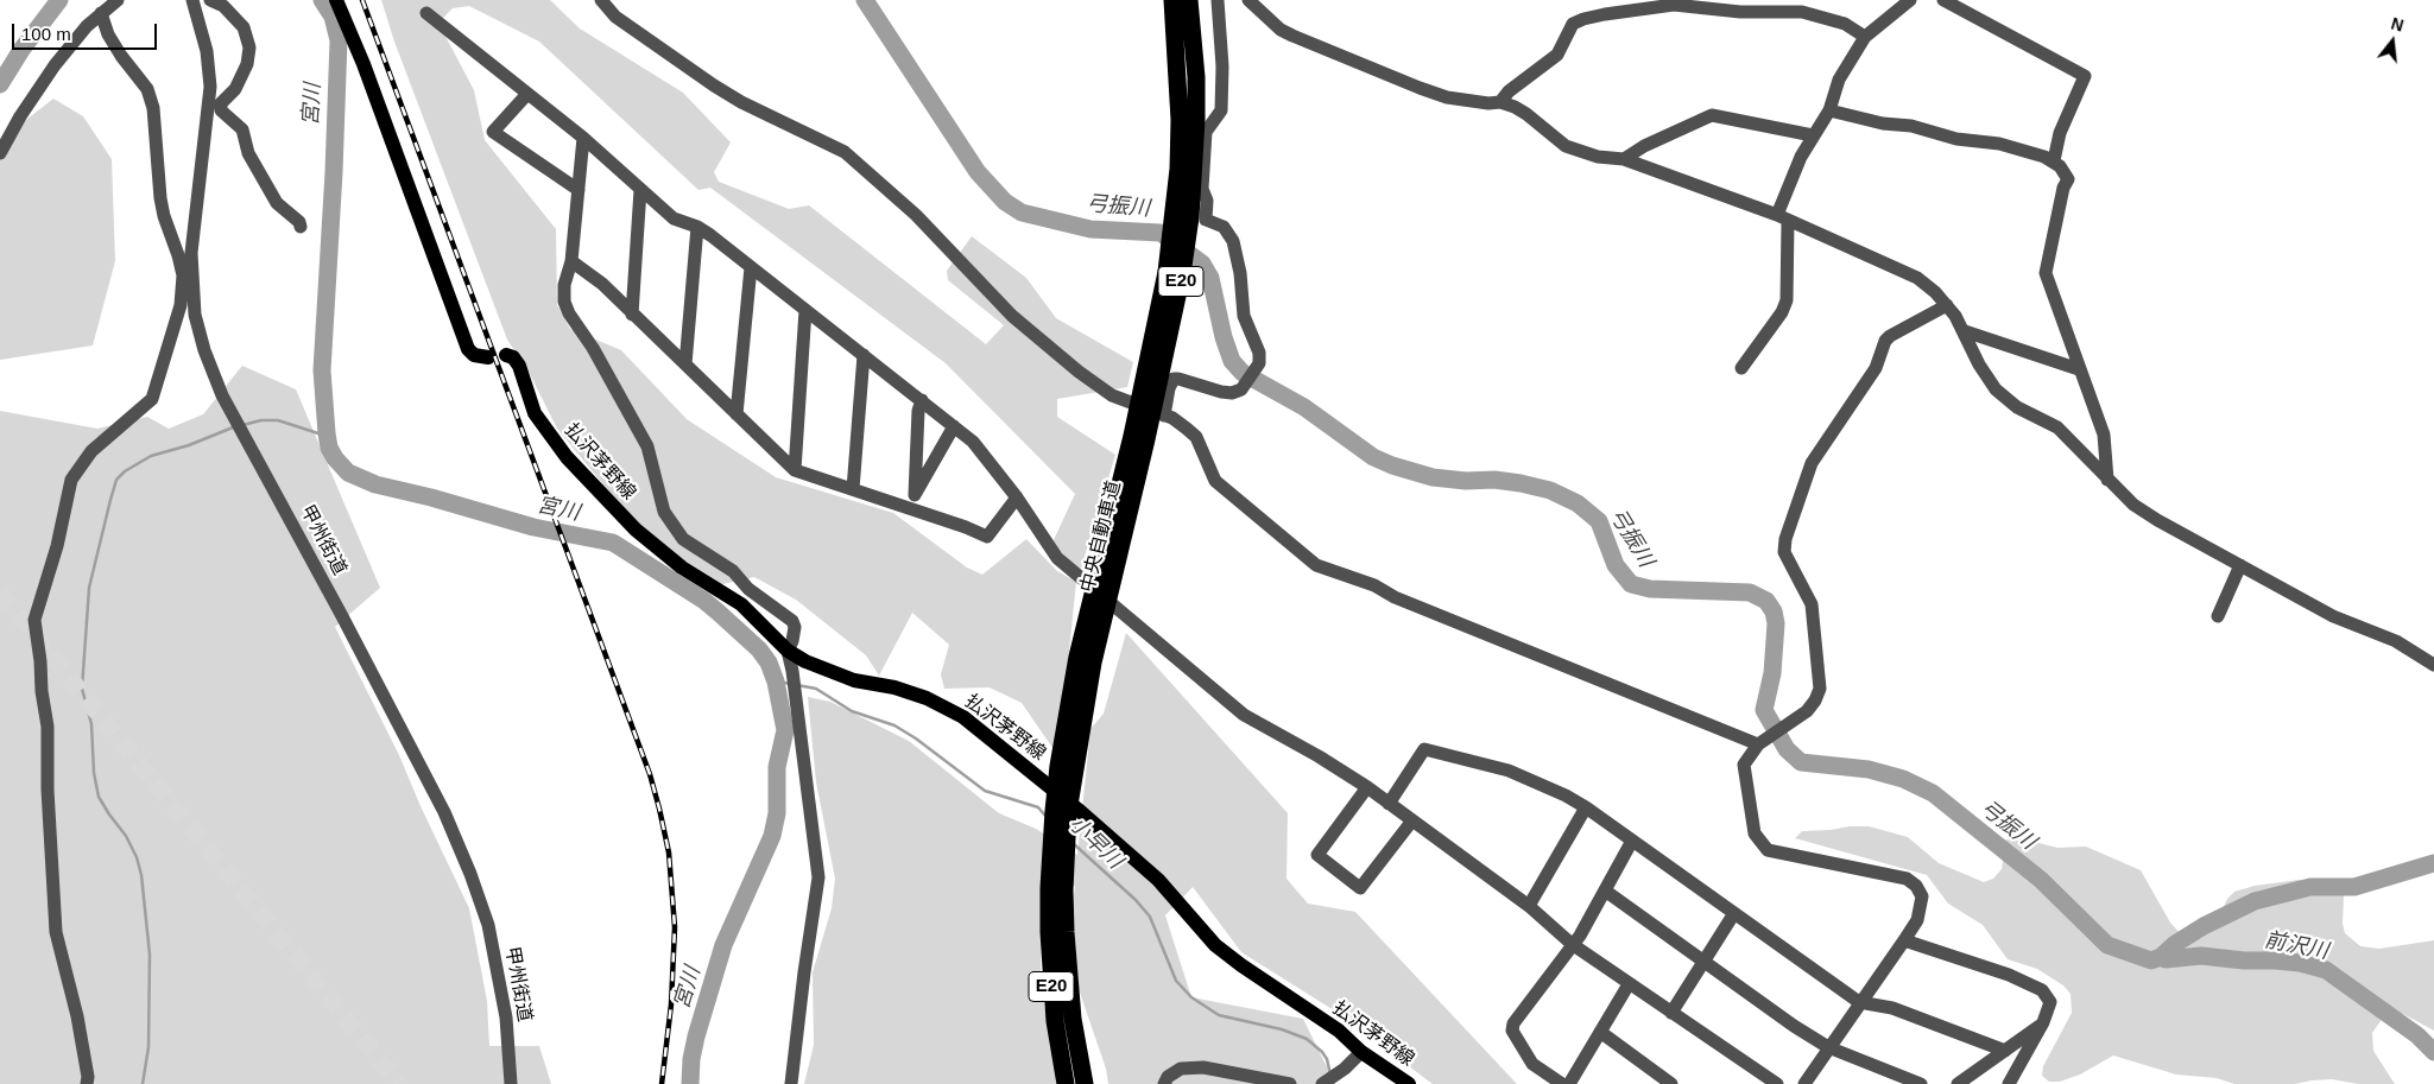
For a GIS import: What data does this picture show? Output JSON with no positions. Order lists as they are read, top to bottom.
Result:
{
  "streets": {
    "highway": ["E20", "中央自動車道"],
    "main road": ["払沢茅野線"],
    "street": ["甲州街道"]
  },
  "water": [
    "宮川",
    "弓振川",
    "小早川",
    "前沢川"
  ],
  "scale_bar": "100 m",
  "north": "top"
}
